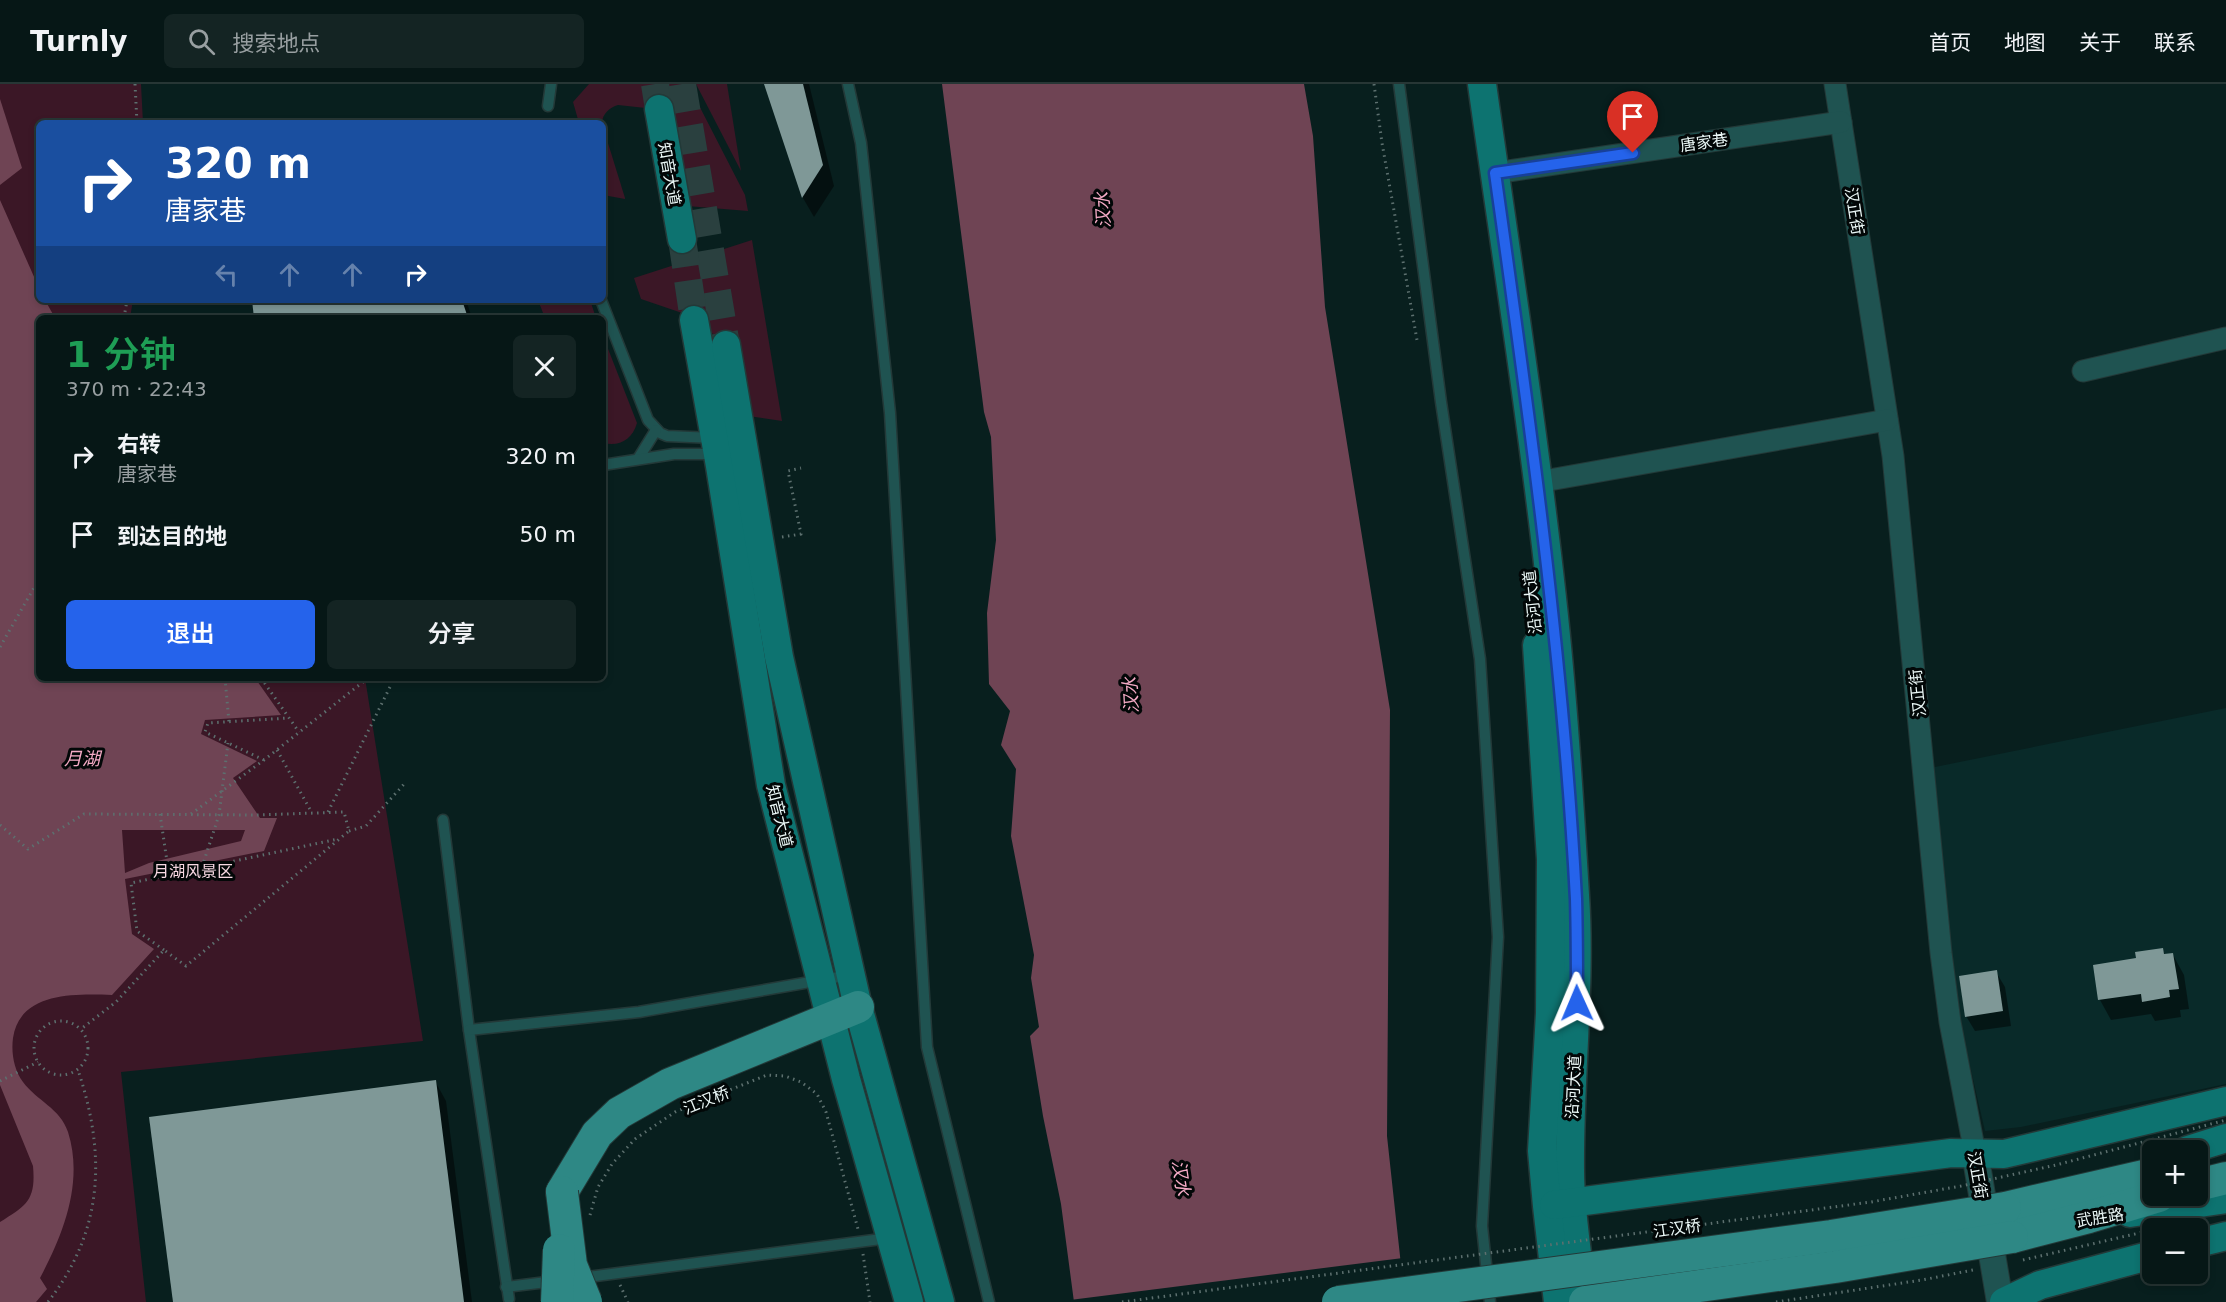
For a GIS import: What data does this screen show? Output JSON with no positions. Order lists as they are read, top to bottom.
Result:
{
  "streets": {
    "main road": [
      "知音大道",
      "沿河大道",
      "江汉桥",
      "武胜路"
    ],
    "street": ["唐家巷", "汉正街"]
  },
  "crossings": [
    ["唐家巷", "汉正街"],
    ["唐家巷", "沿河大道"],
    ["江汉桥", "武胜路"]
  ],
  "water": ["汉水", "月湖"],
  "parks": ["月湖风景区"],
  "page": {
    "header": "Turnly",
    "search": "搜索地点",
    "nav": [
      "首页",
      "地图",
      "关于",
      "联系"
    ],
    "turn": ["320 m", "唐家巷"],
    "heading": ["1 分钟", "370 m · 22:43"],
    "list": [
      {
        "name": "右转",
        "note": "唐家巷",
        "value": "320 m"
      },
      {
        "name": "到达目的地",
        "value": "50 m"
      }
    ],
    "buttons": ["退出", "分享"],
    "map_buttons": ["+", "−"]
  }
}
